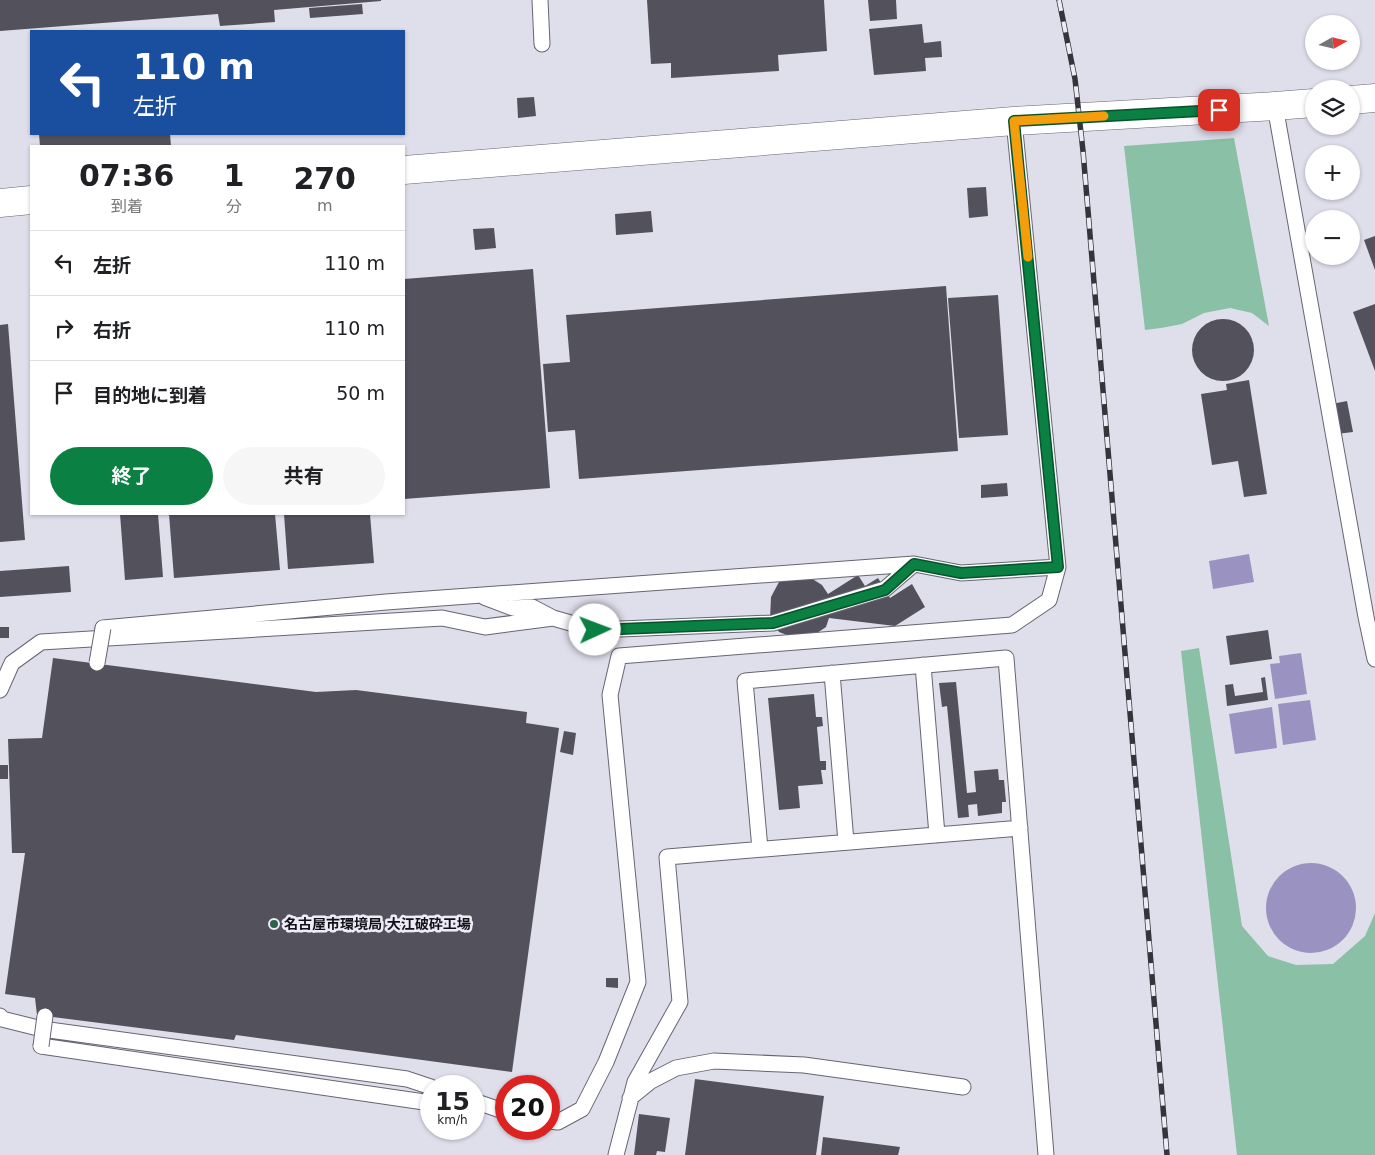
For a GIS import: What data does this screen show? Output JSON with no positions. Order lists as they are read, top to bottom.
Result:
{
  "places": ["名古屋市環境局 大江破砕工場"],
  "north": "right",
  "page": {
    "map_buttons": ["+", "−"],
    "turn": ["110 m", "左折"],
    "eta": [
      "07:36",
      "到着",
      "1",
      "分",
      "270",
      "m"
    ],
    "list": [
      {
        "name": "左折",
        "value": "110 m"
      },
      {
        "name": "右折",
        "value": "110 m"
      },
      {
        "name": "目的地に到着",
        "value": "50 m"
      }
    ],
    "buttons": ["終了", "共有"],
    "speed": "15 km/h",
    "limit": "20"
  }
}
